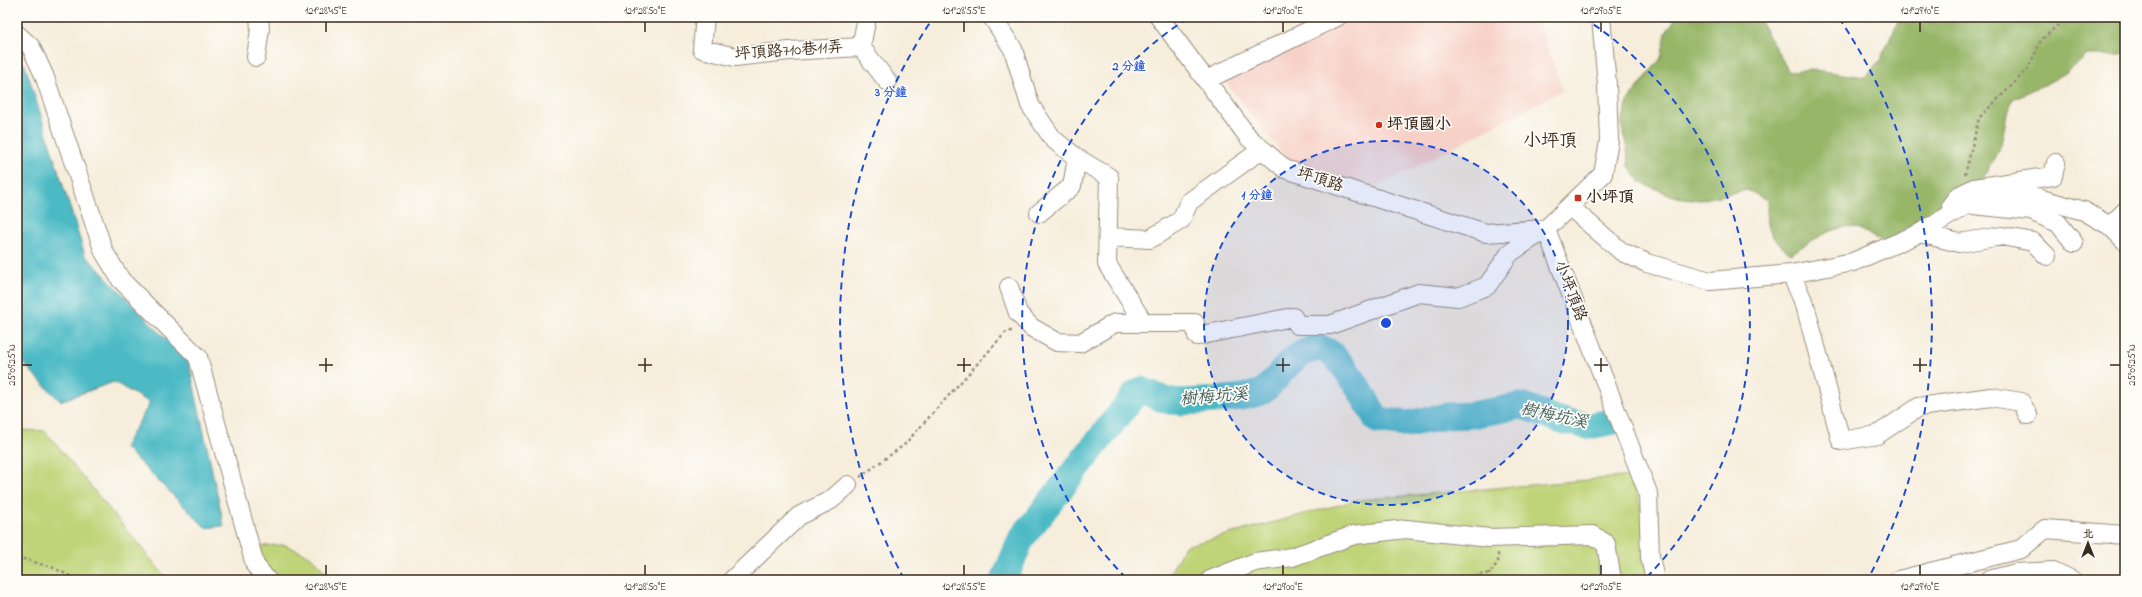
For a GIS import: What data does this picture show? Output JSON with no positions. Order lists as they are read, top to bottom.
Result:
{
  "streets": {
    "street": ["坪頂路710巷11弄", "坪頂路", "小坪頂路"]
  },
  "crossings": [
    ["坪頂路", "小坪頂路"]
  ],
  "districts": ["小坪頂"],
  "water": ["樹梅坑溪"],
  "places": {
    "other": ["坪頂國小"],
    "transit": ["小坪頂"]
  },
  "north": "top",
  "coordinates": [
    "121°28'45\"E",
    "121°28'50\"E",
    "121°28'55\"E",
    "121°29'00\"E",
    "121°29'05\"E",
    "121°29'10\"E",
    "25°09'25\"N"
  ],
  "rings": ["2 分鐘", "3 分鐘", "1 分鐘"]
}
